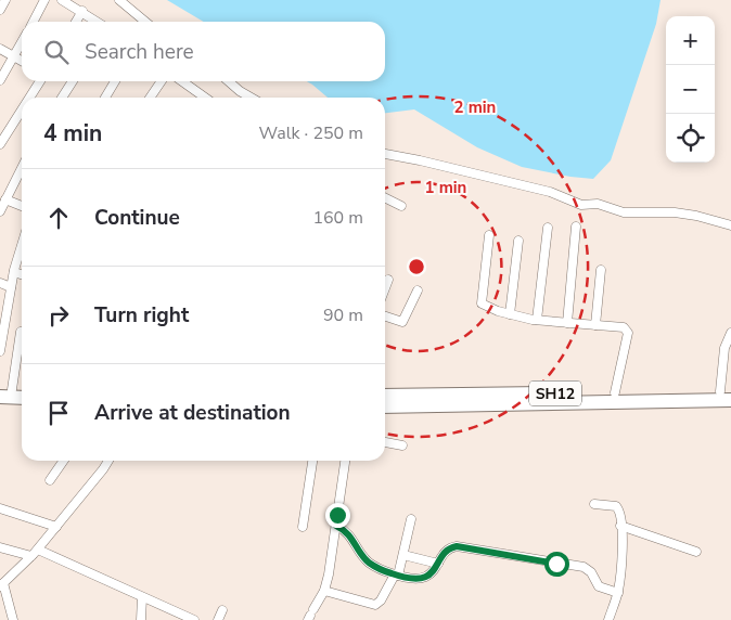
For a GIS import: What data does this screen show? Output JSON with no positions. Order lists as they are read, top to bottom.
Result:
{
  "streets": {
    "main road": ["SH12"]
  },
  "page": {
    "map_buttons": ["+", "−"],
    "search": "Search here",
    "heading": ["4 min", "Walk · 250 m"],
    "list": [
      ["Continue", "160 m"],
      ["Turn right", "90 m"],
      "Arrive at destination"
    ]
  },
  "rings": ["2 min", "1 min"]
}
